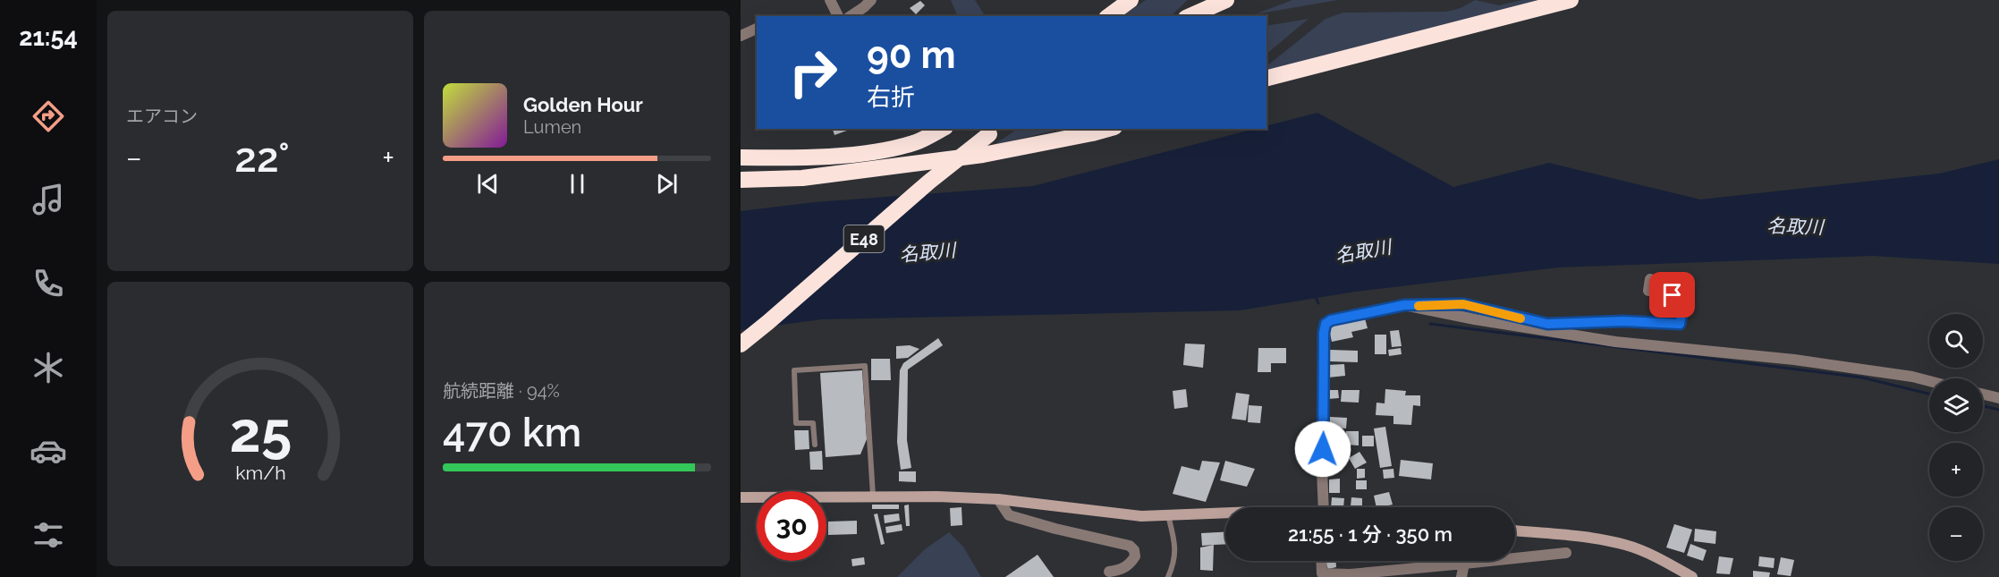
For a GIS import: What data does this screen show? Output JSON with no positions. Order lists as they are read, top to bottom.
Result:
{
  "streets": {
    "highway": ["E48"]
  },
  "water": ["名取川"],
  "page": {
    "tabs": "21:54",
    "tile": [
      "エアコン",
      ["航続距離 · 94%", "470 km"]
    ],
    "turn": ["90 m", "右折"],
    "song": ["Golden Hour", "Lumen"],
    "heat": ["−", "22°", "+"],
    "map_buttons": ["+", "−"],
    "limit": "30",
    "trip": "21:55 · 1 分 · 350 m",
    "gauge": ["25", "km/h"]
  }
}
